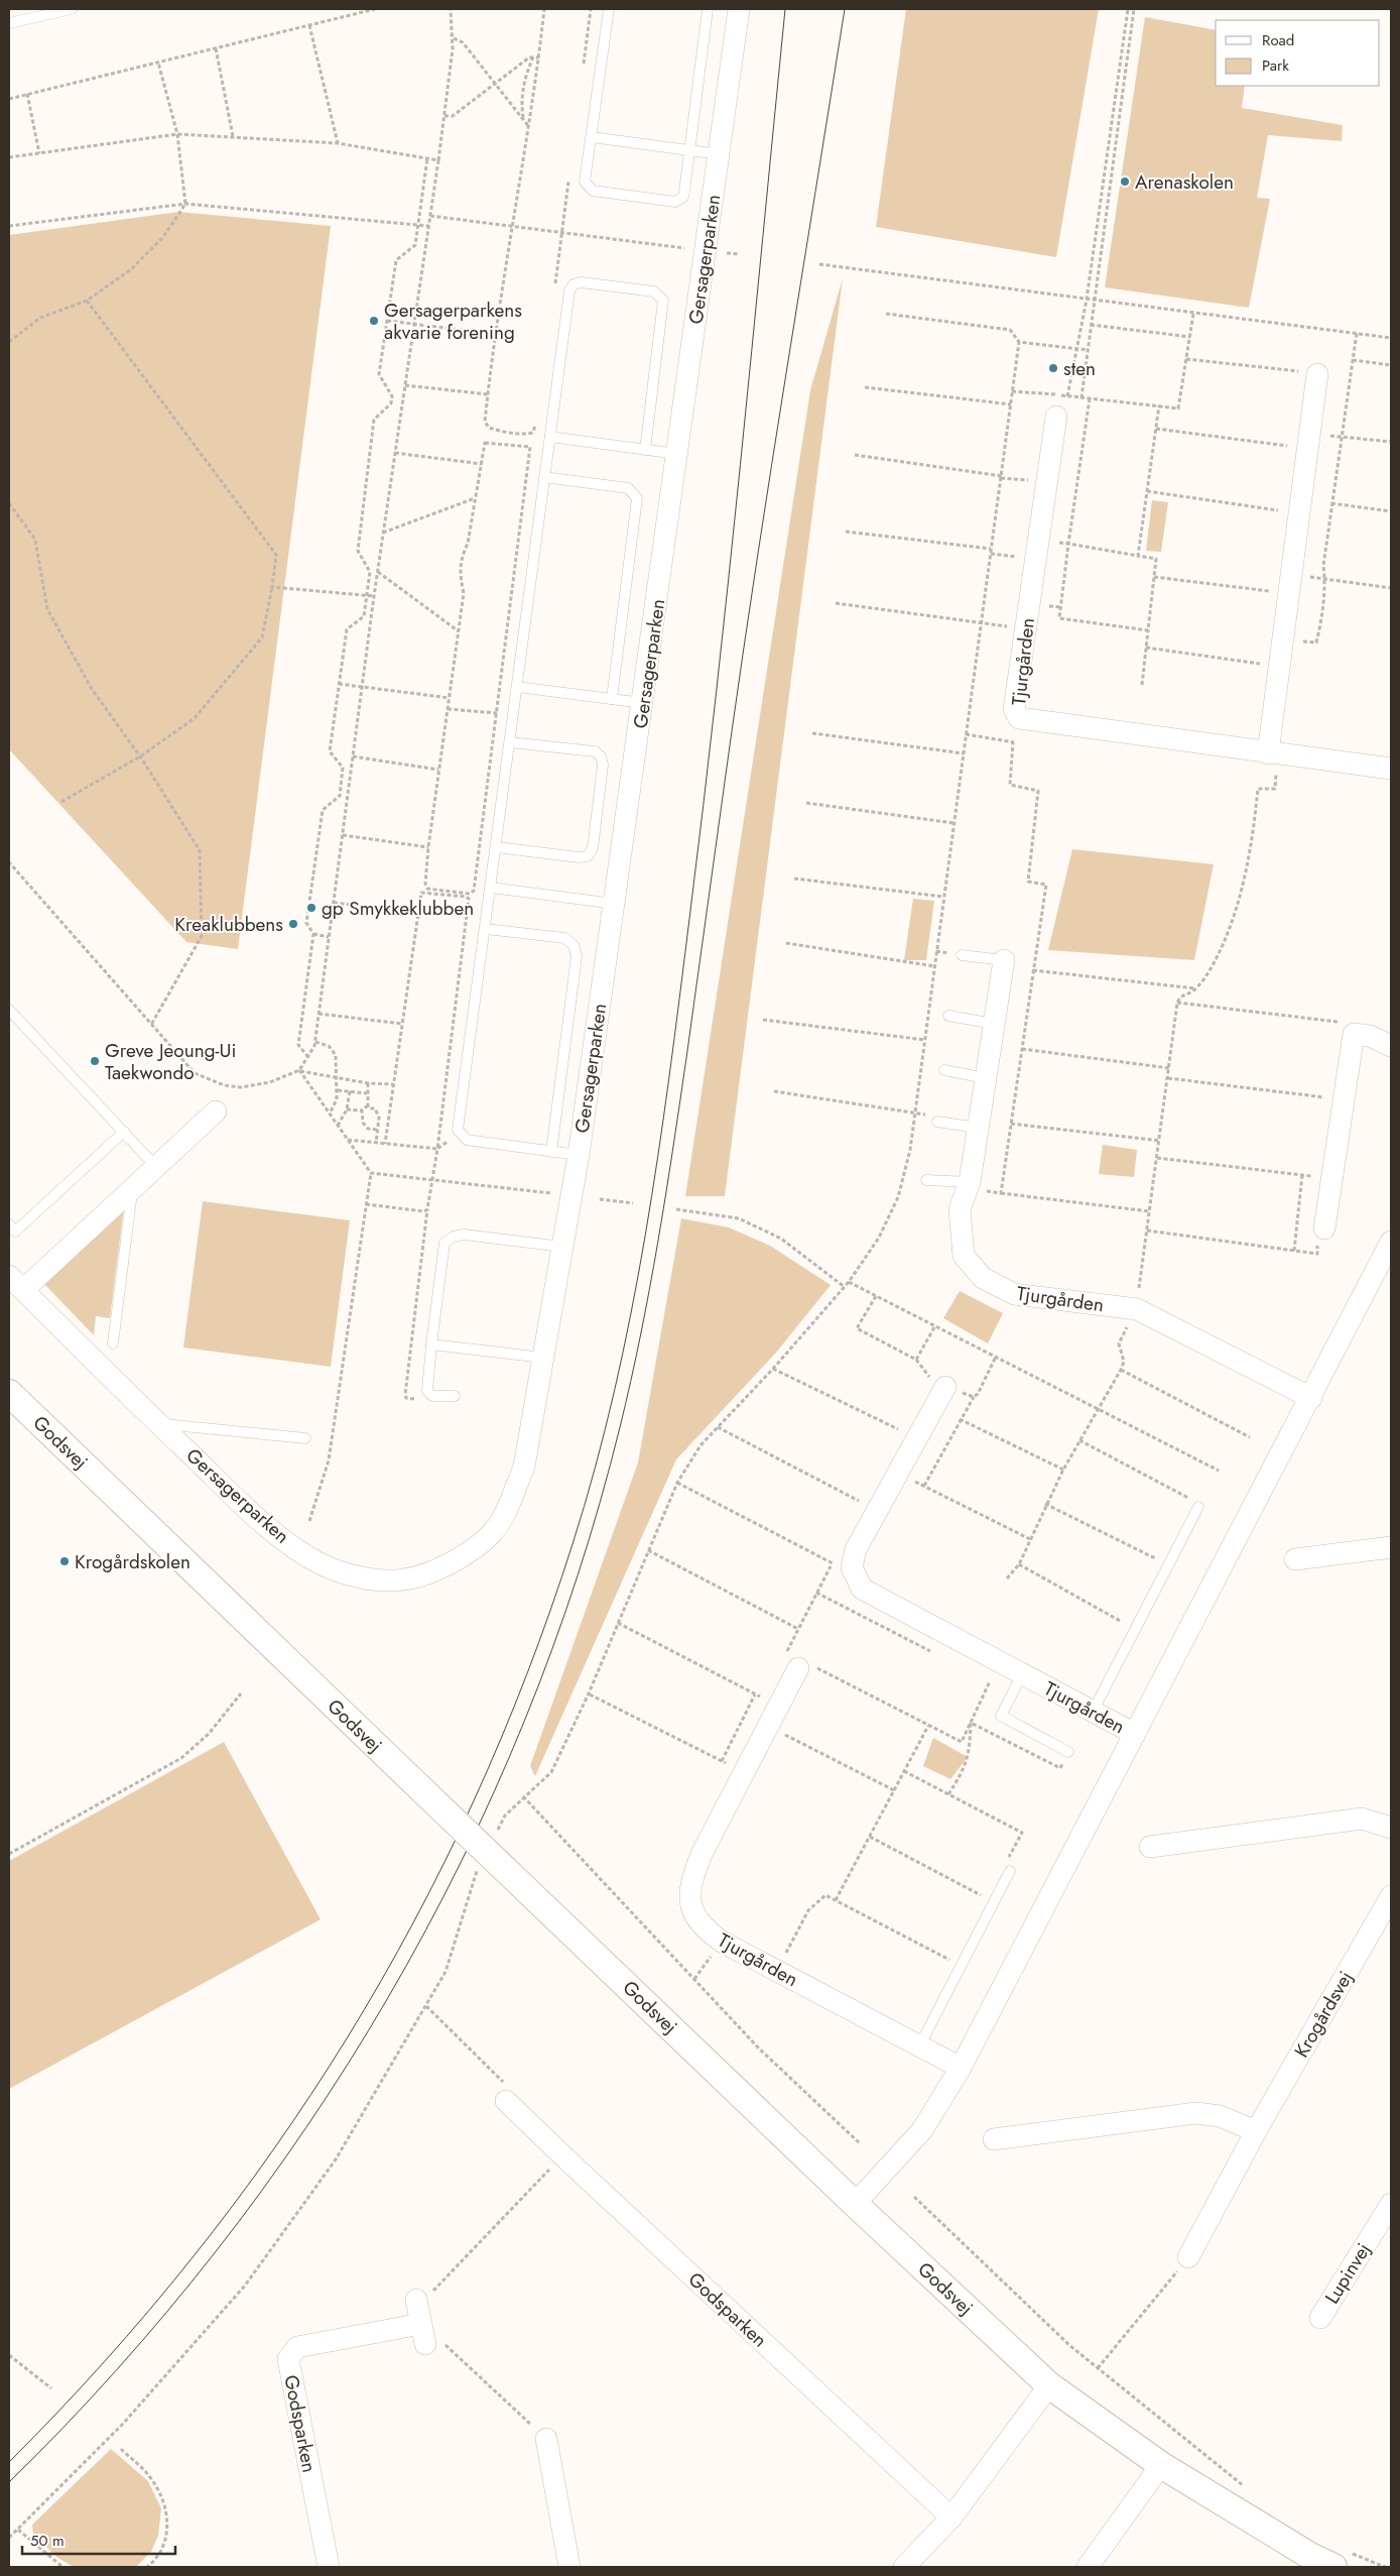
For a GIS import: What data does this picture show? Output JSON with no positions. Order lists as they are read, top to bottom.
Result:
{
  "streets": {
    "street": [
      "Gersagerparken",
      "Tjurgården",
      "Godsvej",
      "Krogårdsvej",
      "Lupinvej",
      "Godsparken"
    ]
  },
  "crossings": [
    ["Tjurgården", "Godsvej"]
  ],
  "places": [
    "Arenaskolen",
    "Gersagerparkens akvarie forening",
    "sten",
    "gp Smykkeklubben",
    "Kreaklubbens",
    "Greve Jeoung-Ui Taekwondo",
    "Krogårdskolen"
  ],
  "legend": ["Road", "Park"],
  "scale_bar": "50 m"
}
